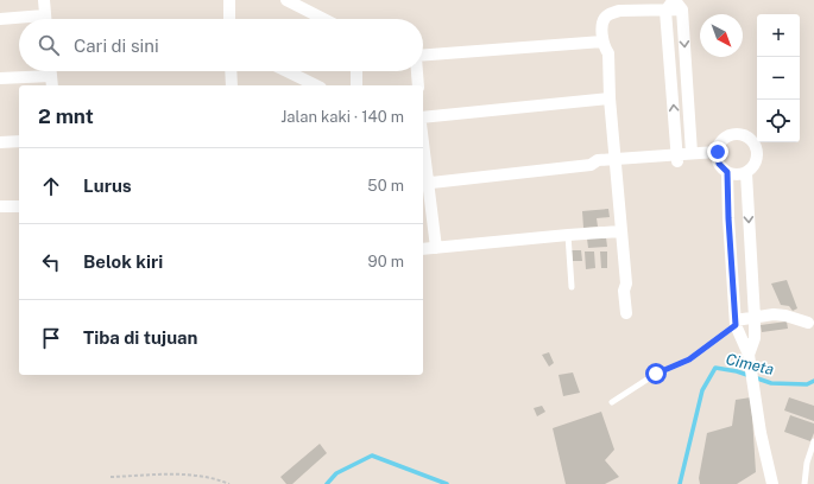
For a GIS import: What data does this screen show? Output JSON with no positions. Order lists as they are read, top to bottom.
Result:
{
  "water": ["Cimeta"],
  "north": "bottom right",
  "page": {
    "map_buttons": ["+", "−"],
    "search": "Cari di sini",
    "heading": ["2 mnt", "Jalan kaki · 140 m"],
    "list": [
      ["Lurus", "50 m"],
      ["Belok kiri", "90 m"],
      "Tiba di tujuan"
    ]
  }
}
